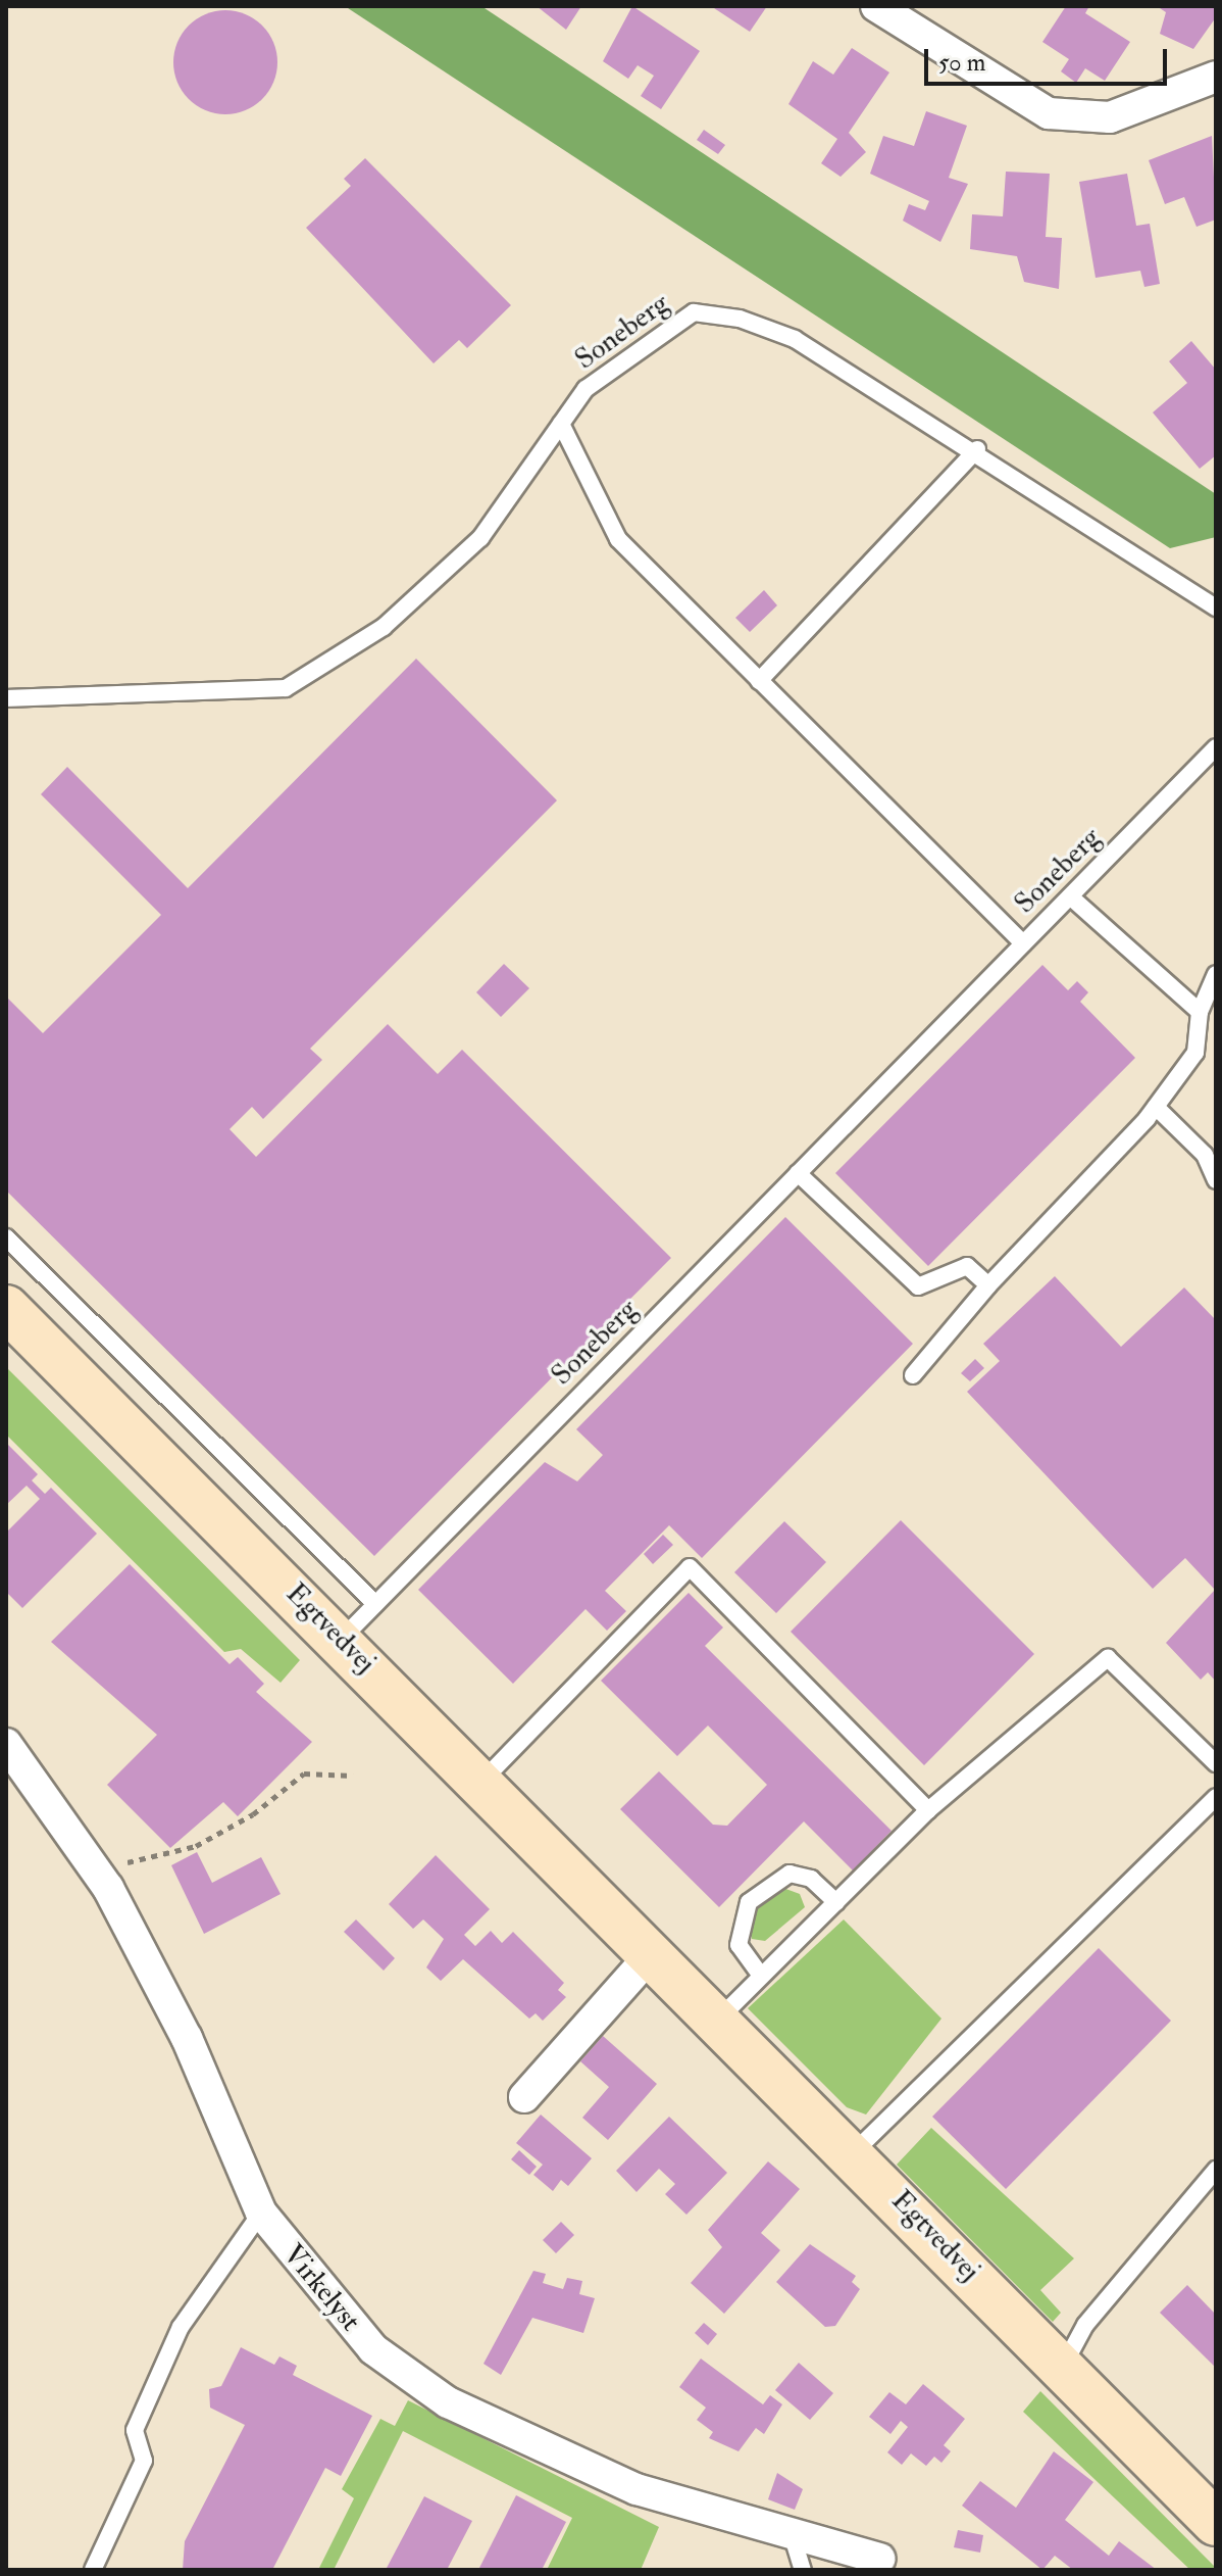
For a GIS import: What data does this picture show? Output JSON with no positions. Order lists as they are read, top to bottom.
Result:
{
  "streets": {
    "street": ["Egtvedvej", "Virkelyst"],
    "lane": ["Soneberg"]
  },
  "crossings": [
    ["Soneberg", "Egtvedvej"]
  ],
  "scale_bar": "50 m"
}
